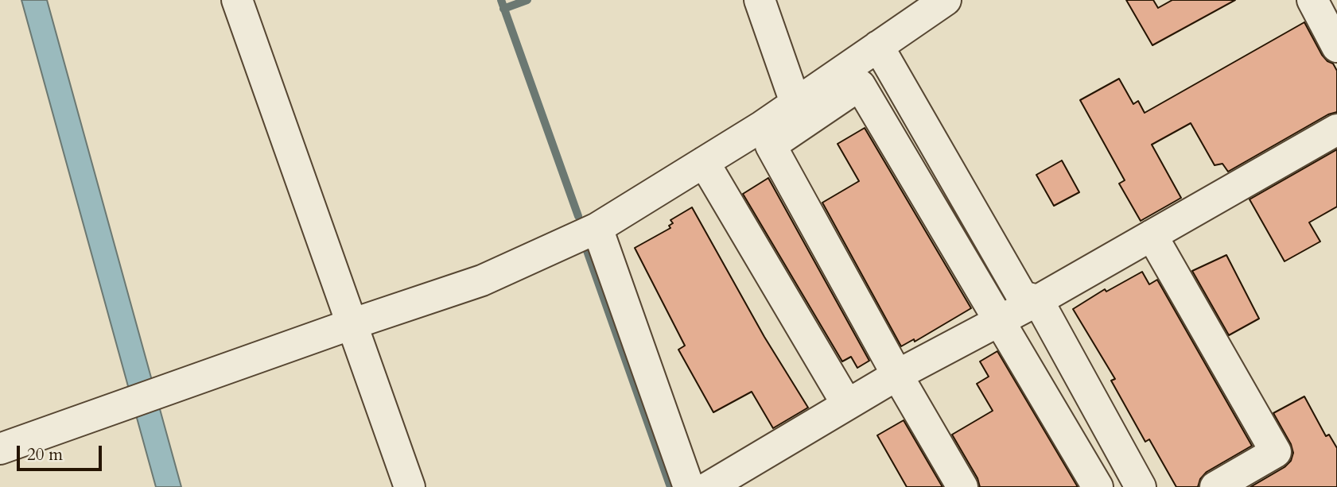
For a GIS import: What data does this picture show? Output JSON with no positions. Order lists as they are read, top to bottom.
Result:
{
  "scale_bar": "20 m"
}
